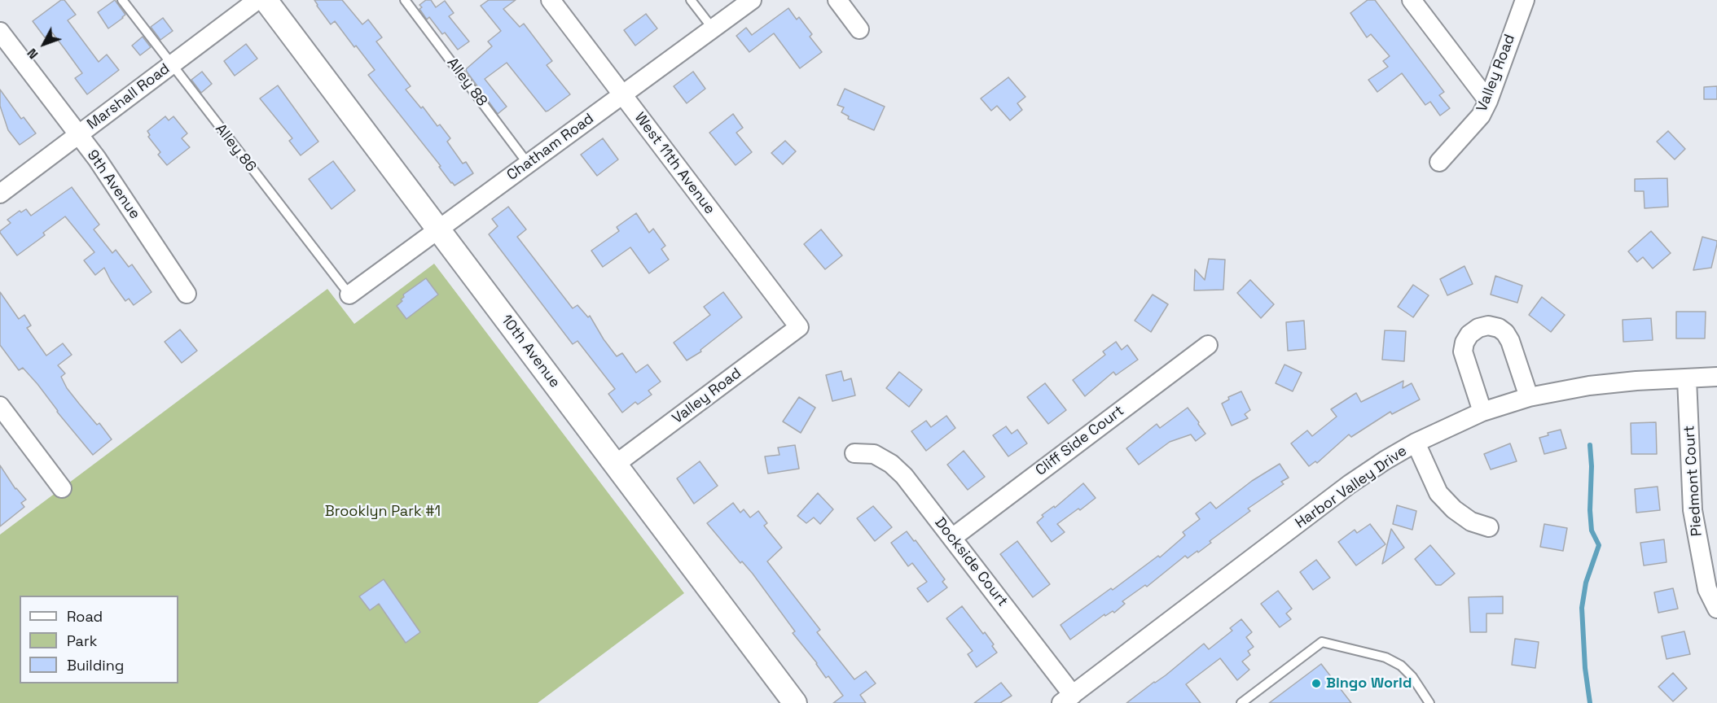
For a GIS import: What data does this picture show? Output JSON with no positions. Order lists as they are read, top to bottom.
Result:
{
  "streets": {
    "street": [
      "Valley Road",
      "Marshall Road",
      "Chatham Road",
      "West 11th Avenue",
      "9th Avenue",
      "10th Avenue",
      "Cliff Side Court",
      "Piedmont Court",
      "Harbor Valley Drive",
      "Dockside Court"
    ],
    "lane": ["Alley 88", "Alley 86"]
  },
  "crossings": [
    ["Valley Road", "West 11th Avenue"],
    ["Valley Road", "10th Avenue"],
    ["Alley 88", "Chatham Road"],
    ["Marshall Road", "Alley 86"],
    ["Marshall Road", "9th Avenue"],
    ["Chatham Road", "Alley 86"],
    ["Chatham Road", "West 11th Avenue"],
    ["Chatham Road", "10th Avenue"],
    ["Cliff Side Court", "Dockside Court"],
    ["Piedmont Court", "Harbor Valley Drive"],
    ["Harbor Valley Drive", "Dockside Court"]
  ],
  "parks": ["Brooklyn Park #1"],
  "places": ["Bingo World"],
  "legend": ["Road", "Park", "Building"],
  "north": "bottom left"
}
